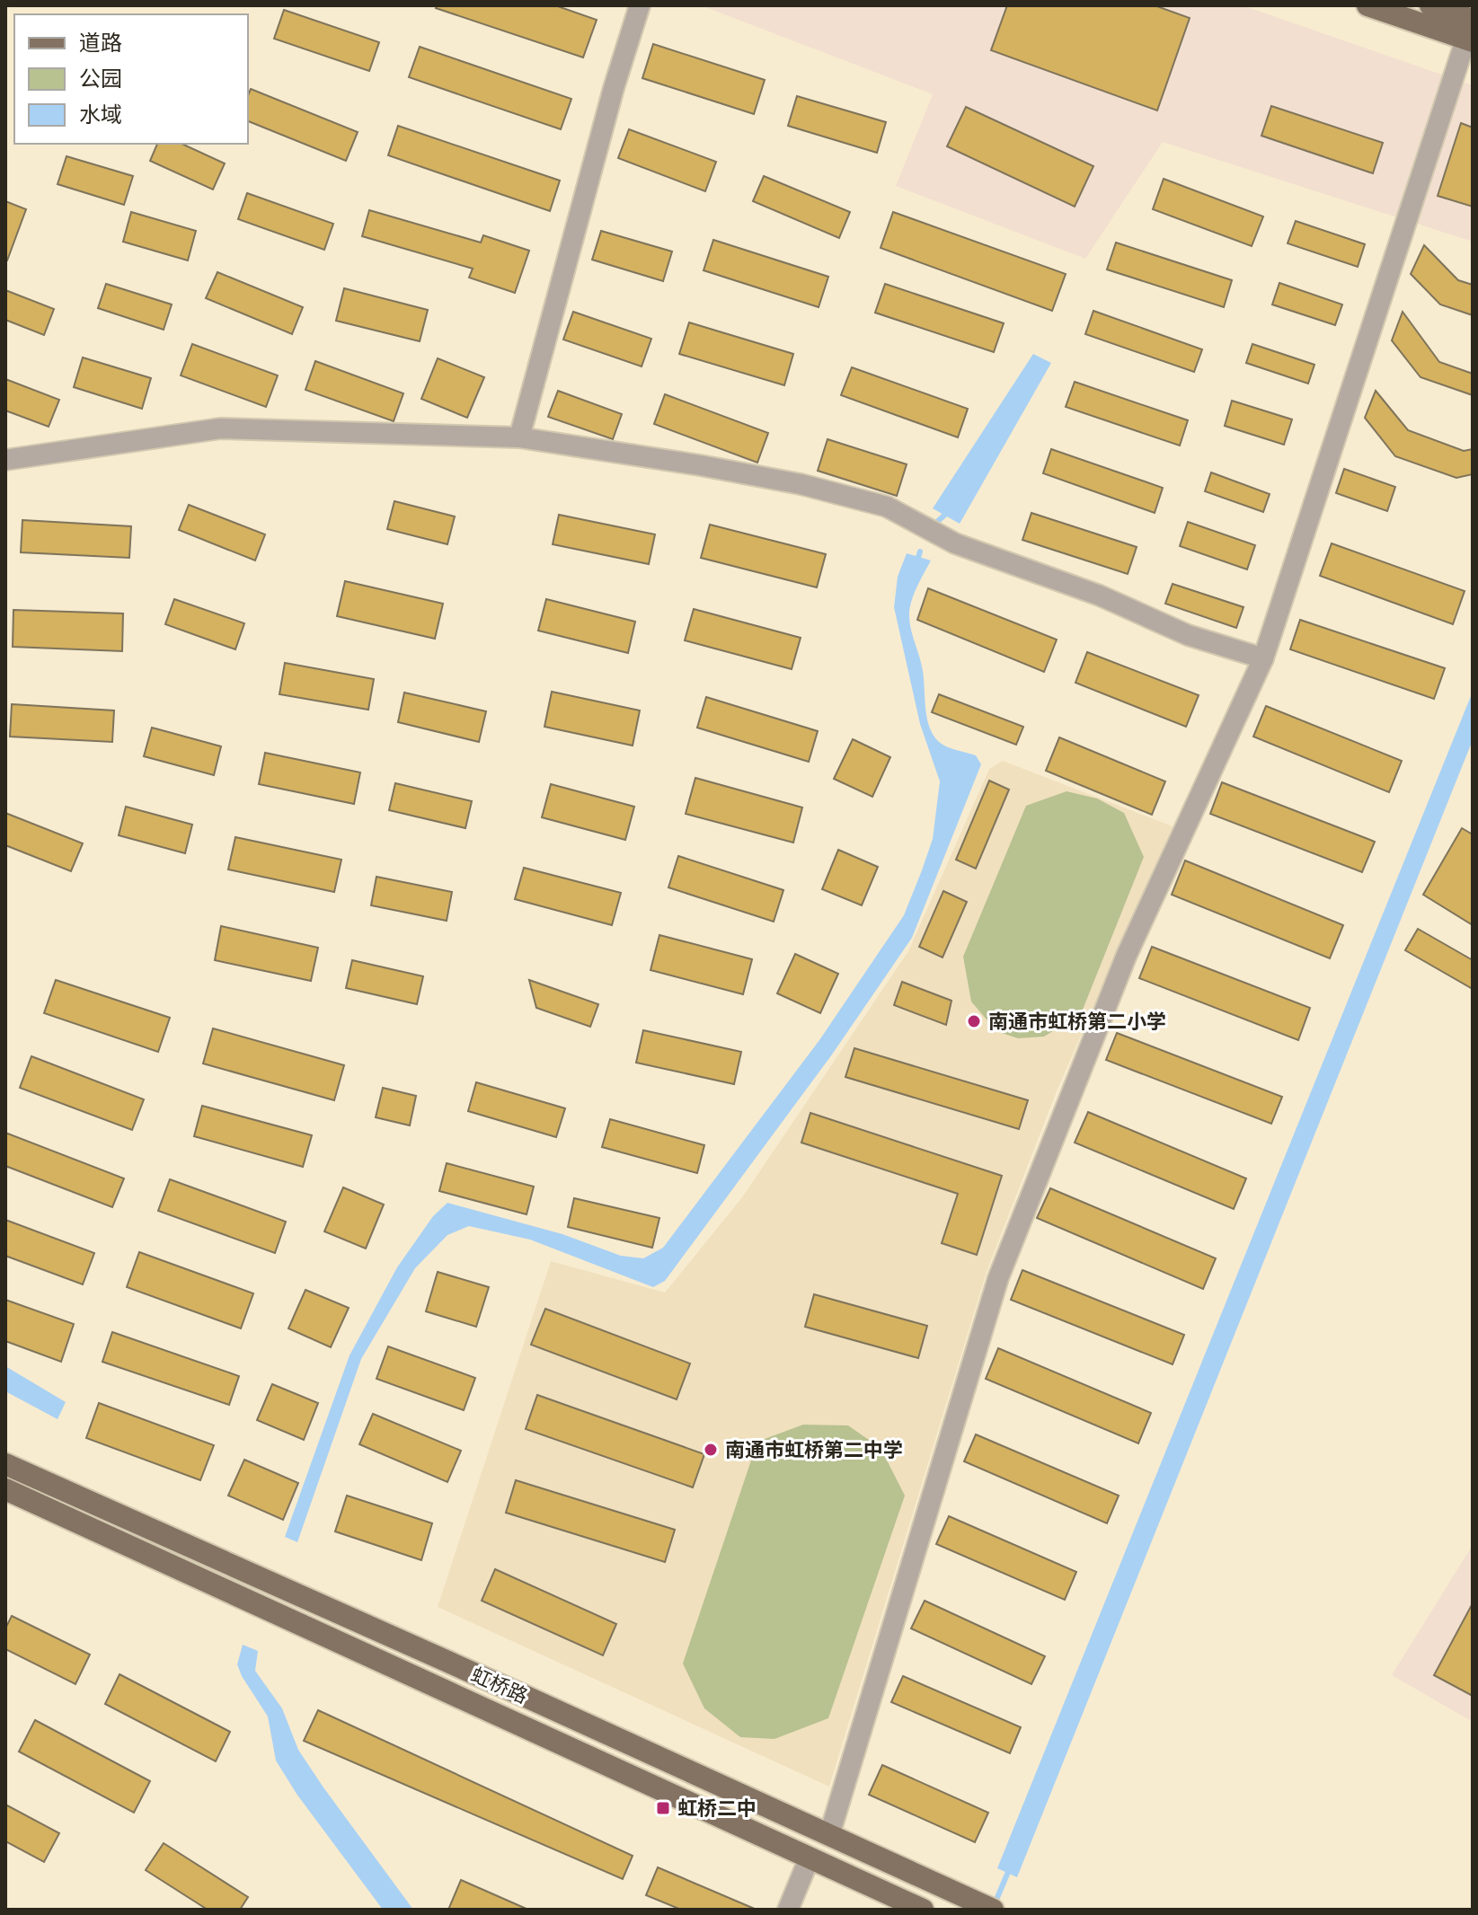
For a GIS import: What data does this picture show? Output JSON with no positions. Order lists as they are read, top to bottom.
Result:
{
  "streets": {
    "main road": ["虹桥路"]
  },
  "places": {
    "other": ["南通市虹桥第二小学", "南通市虹桥第二中学"],
    "transit": ["虹桥二中"]
  },
  "legend": ["道路", "公园", "水域"]
}
